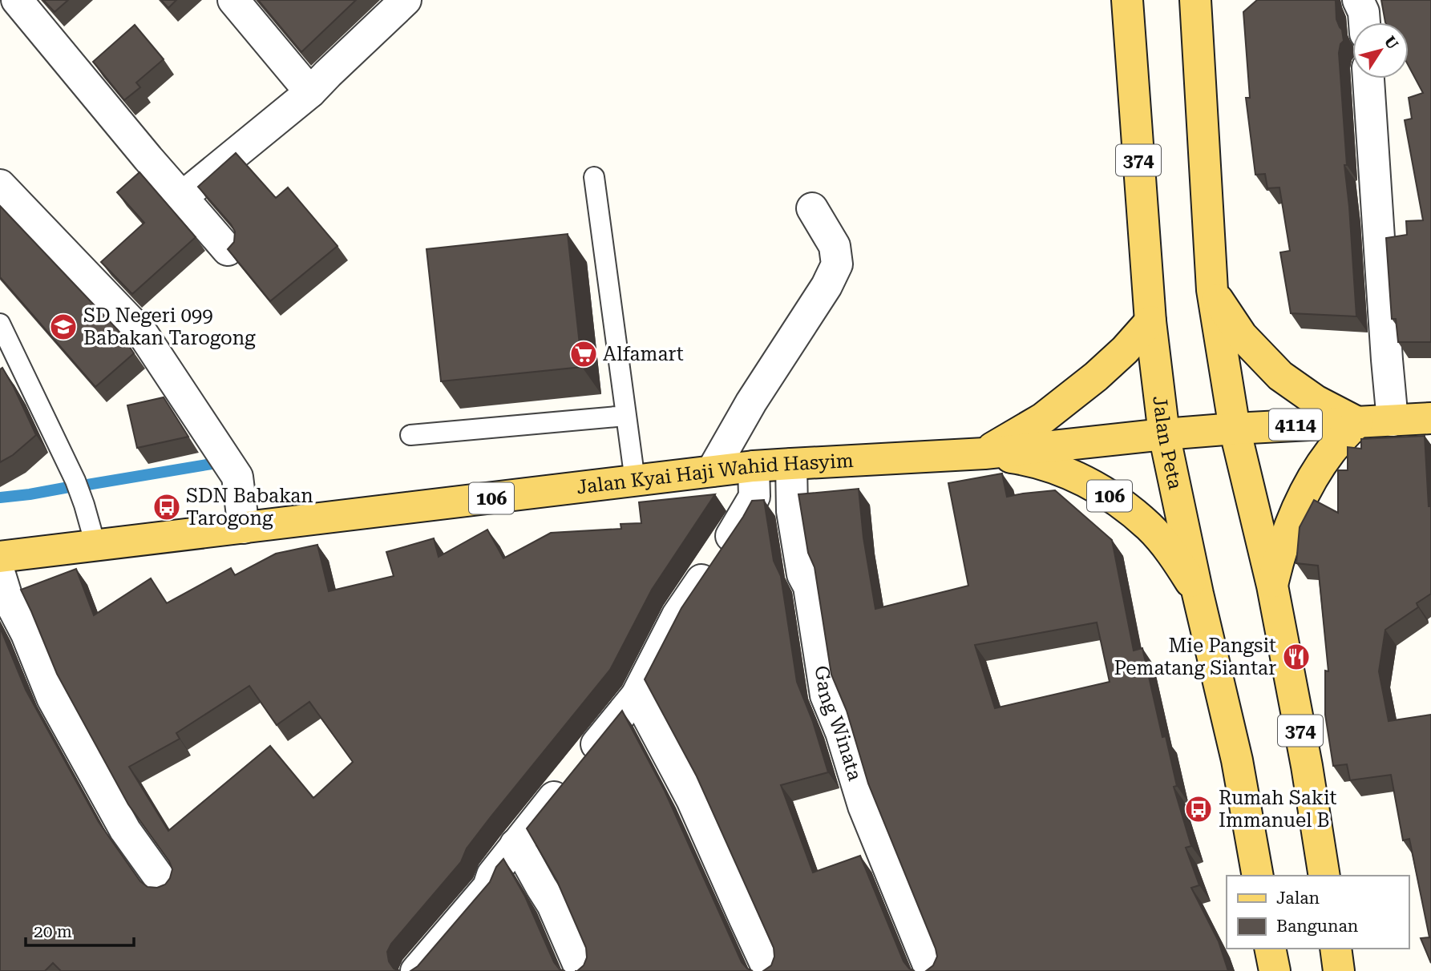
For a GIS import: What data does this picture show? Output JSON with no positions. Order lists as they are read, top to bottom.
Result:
{
  "streets": {
    "main road": [
      "374",
      "4114",
      "Jalan Peta",
      "Jalan Kyai Haji Wahid Hasyim",
      "106"
    ],
    "street": ["Gang Winata"]
  },
  "crossings": [
    ["374", "Jalan Kyai Haji Wahid Hasyim"],
    ["Jalan Peta", "Jalan Kyai Haji Wahid Hasyim"],
    ["Jalan Peta", "106"],
    ["Jalan Kyai Haji Wahid Hasyim", "106"],
    ["Jalan Kyai Haji Wahid Hasyim", "Gang Winata"]
  ],
  "places": {
    "school or university": ["SD Negeri 099 Babakan Tarogong"],
    "supermarket": ["Alfamart"],
    "bus stop": ["SDN Babakan Tarogong", "Rumah Sakit Immanuel B"],
    "restaurant": ["Mie Pangsit Pematang Siantar"]
  },
  "legend": ["Jalan", "Bangunan"],
  "scale_bar": "20 m",
  "north": "top right"
}
